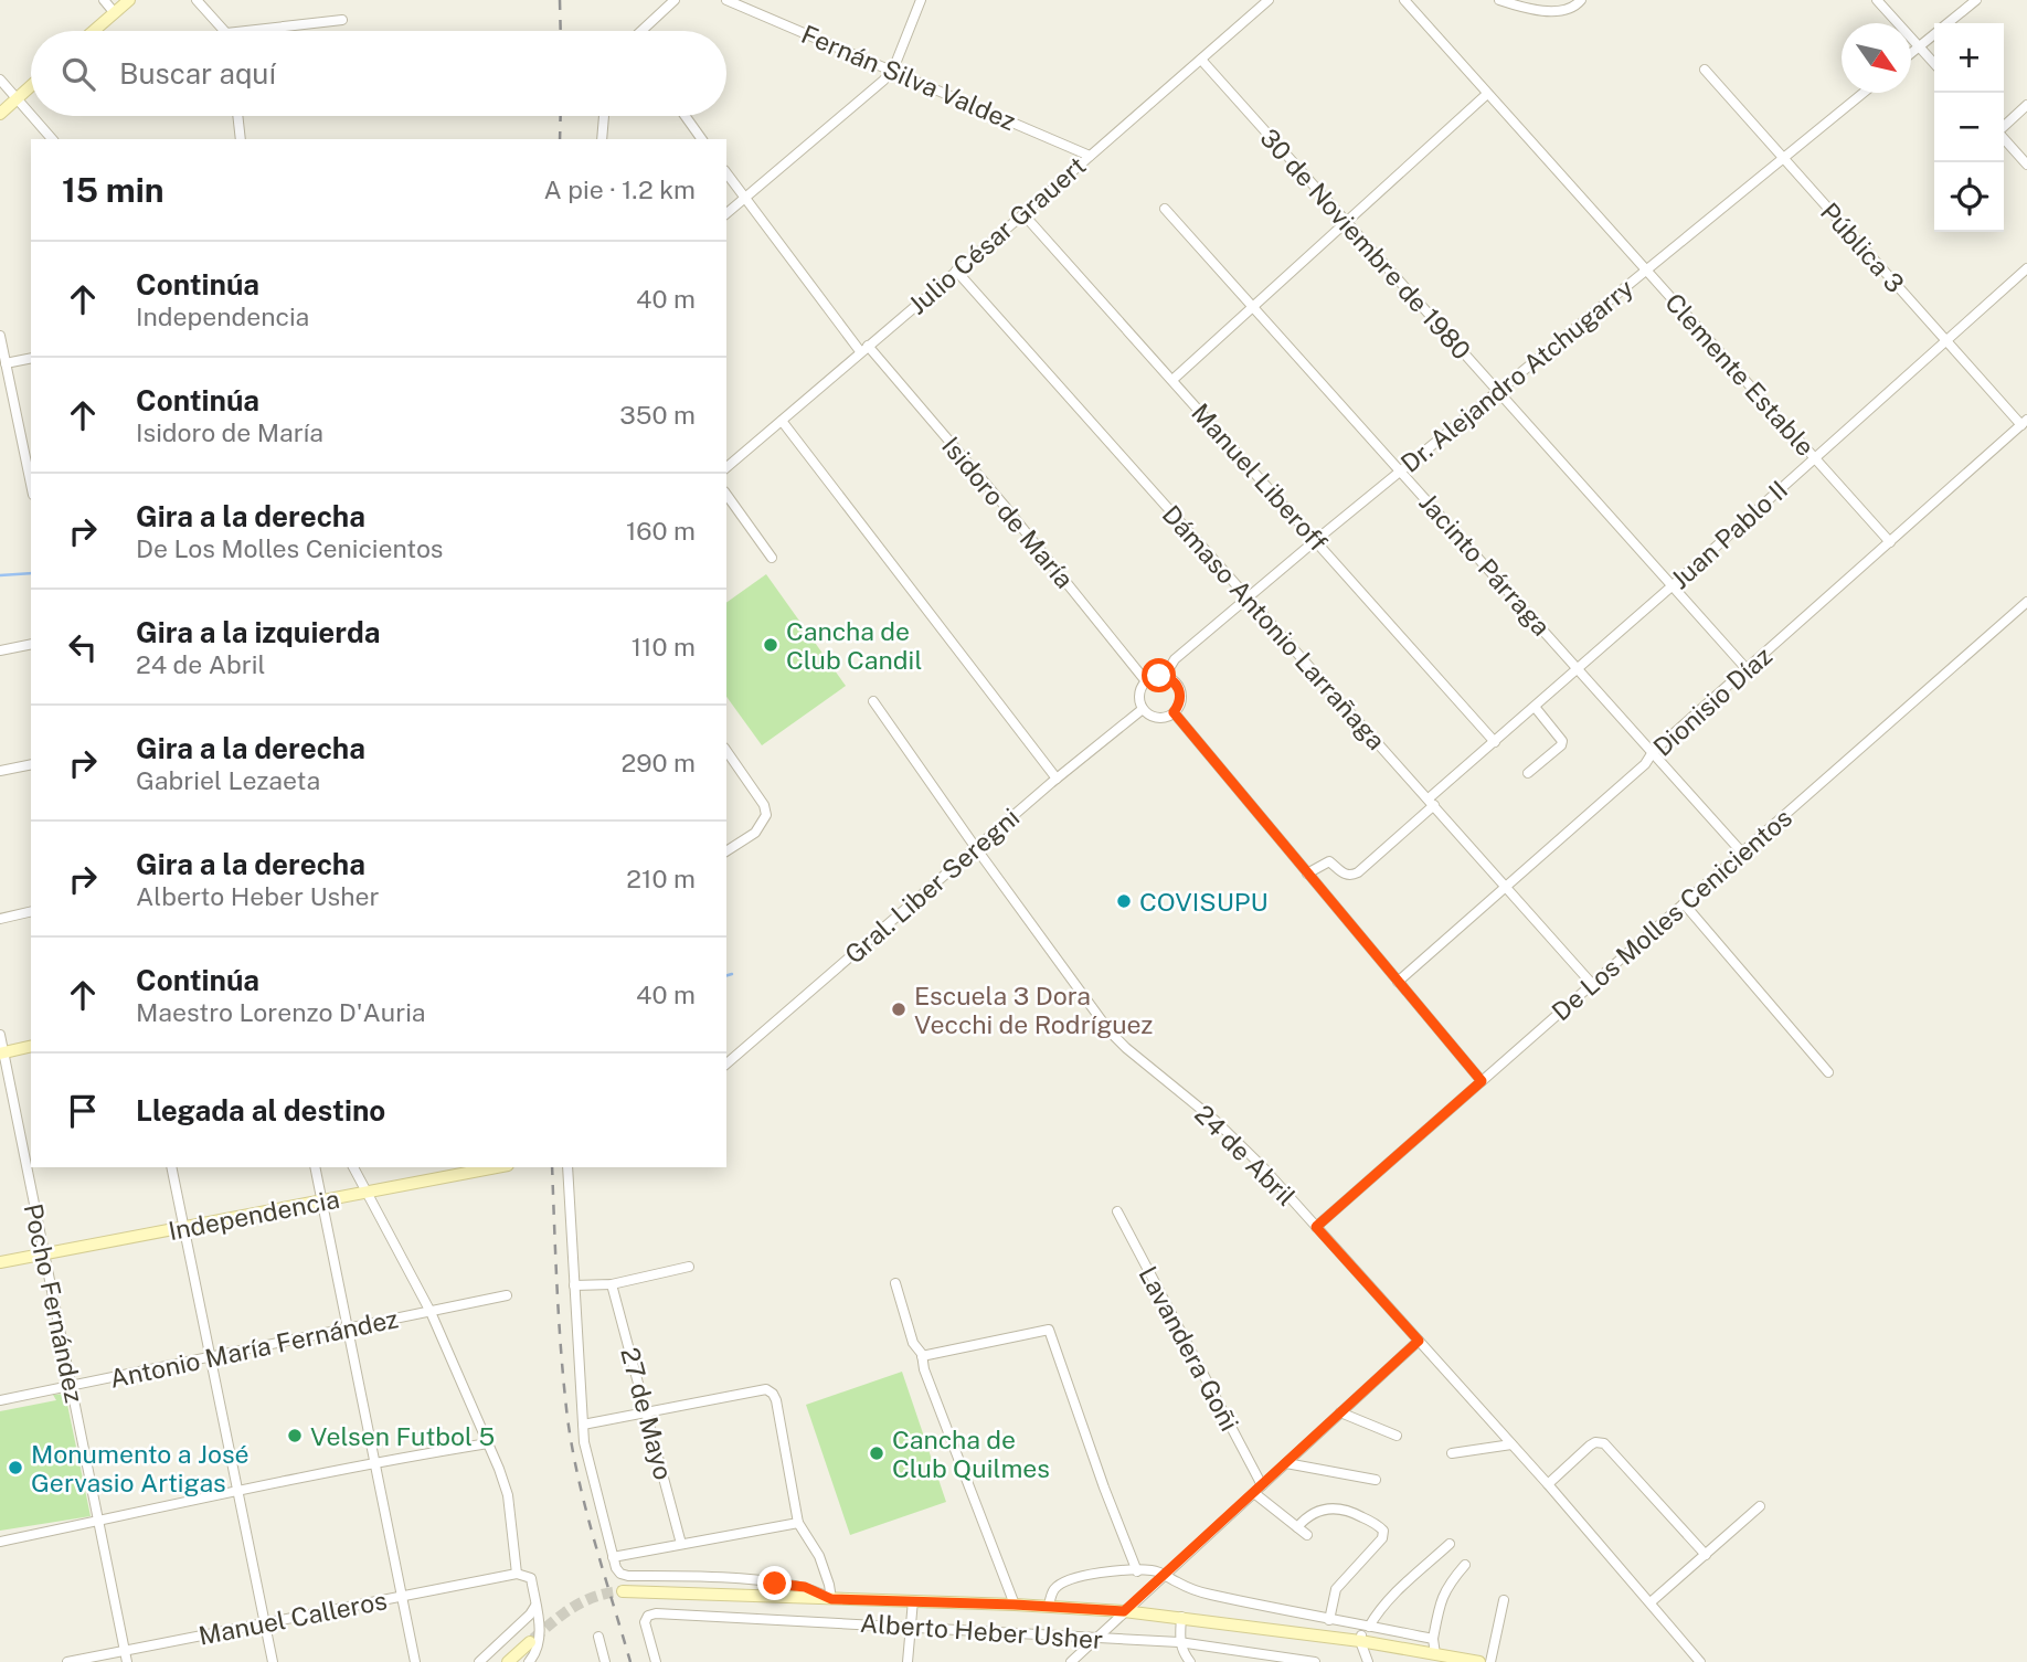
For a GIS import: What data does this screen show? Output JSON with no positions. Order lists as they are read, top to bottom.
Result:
{
  "streets": {
    "street": [
      "Fernán Silva Valdez",
      "Julio César Grauert",
      "30 de Noviembre de 1980",
      "Pública 3",
      "Clemente Estable",
      "Dr. Alejandro Atchugarry",
      "Manuel Liberoff",
      "Isidoro de María",
      "Juan Pablo II",
      "Jacinto Párraga",
      "Dámaso Antonio Larrañaga",
      "Dionisio Díaz",
      "Gral. Liber Seregni",
      "De Los Molles Cenicientos",
      "24 de Abril",
      "Independencia",
      "Pocho Fernández",
      "Antonio María Fernández",
      "Lavandera Goñi",
      "27 de Mayo",
      "Manuel Calleros",
      "Alberto Heber Usher"
    ]
  },
  "crossings": [
    ["Fernán Silva Valdez", "Julio César Grauert"],
    ["Julio César Grauert", "30 de Noviembre de 1980"],
    ["Julio César Grauert", "Manuel Liberoff"],
    ["Julio César Grauert", "Isidoro de María"],
    ["Julio César Grauert", "Dámaso Antonio Larrañaga"],
    ["30 de Noviembre de 1980", "Dr. Alejandro Atchugarry"],
    ["30 de Noviembre de 1980", "Juan Pablo II"],
    ["30 de Noviembre de 1980", "Dionisio Díaz"],
    ["Pública 3", "Dr. Alejandro Atchugarry"],
    ["Pública 3", "Juan Pablo II"],
    ["Pública 3", "Dionisio Díaz"],
    ["Clemente Estable", "Dr. Alejandro Atchugarry"],
    ["Clemente Estable", "Juan Pablo II"],
    ["Clemente Estable", "Dionisio Díaz"],
    ["Dr. Alejandro Atchugarry", "Manuel Liberoff"],
    ["Dr. Alejandro Atchugarry", "Isidoro de María"],
    ["Dr. Alejandro Atchugarry", "Jacinto Párraga"],
    ["Dr. Alejandro Atchugarry", "Dámaso Antonio Larrañaga"],
    ["Dr. Alejandro Atchugarry", "Gral. Liber Seregni"],
    ["Manuel Liberoff", "Juan Pablo II"],
    ["Isidoro de María", "Gral. Liber Seregni"],
    ["Juan Pablo II", "Jacinto Párraga"],
    ["Juan Pablo II", "Dámaso Antonio Larrañaga"],
    ["Jacinto Párraga", "Dionisio Díaz"],
    ["Jacinto Párraga", "De Los Molles Cenicientos"],
    ["Dámaso Antonio Larrañaga", "Dionisio Díaz"],
    ["Dámaso Antonio Larrañaga", "De Los Molles Cenicientos"],
    ["Gral. Liber Seregni", "24 de Abril"],
    ["De Los Molles Cenicientos", "24 de Abril"],
    ["Independencia", "Pocho Fernández"],
    ["Pocho Fernández", "Antonio María Fernández"],
    ["Pocho Fernández", "Manuel Calleros"]
  ],
  "places": [
    "Cancha de Club Candil",
    "COVISUPU",
    "Escuela 3 Dora Vecchi de Rodríguez",
    "Velsen Futbol 5",
    "Cancha de Club Quilmes",
    "Monumento a José Gervasio Artigas"
  ],
  "north": "bottom right",
  "page": {
    "map_buttons": ["+", "−"],
    "search": "Buscar aquí",
    "heading": ["15 min", "A pie · 1.2 km"],
    "list": [
      ["Continúa", "Independencia", "40 m"],
      ["Continúa", "Isidoro de María", "350 m"],
      ["Gira a la derecha", "De Los Molles Cenicientos", "160 m"],
      ["Gira a la izquierda", "24 de Abril", "110 m"],
      ["Gira a la derecha", "Gabriel Lezaeta", "290 m"],
      ["Gira a la derecha", "Alberto Heber Usher", "210 m"],
      ["Continúa", "Maestro Lorenzo D'Auria", "40 m"],
      "Llegada al destino"
    ]
  }
}
